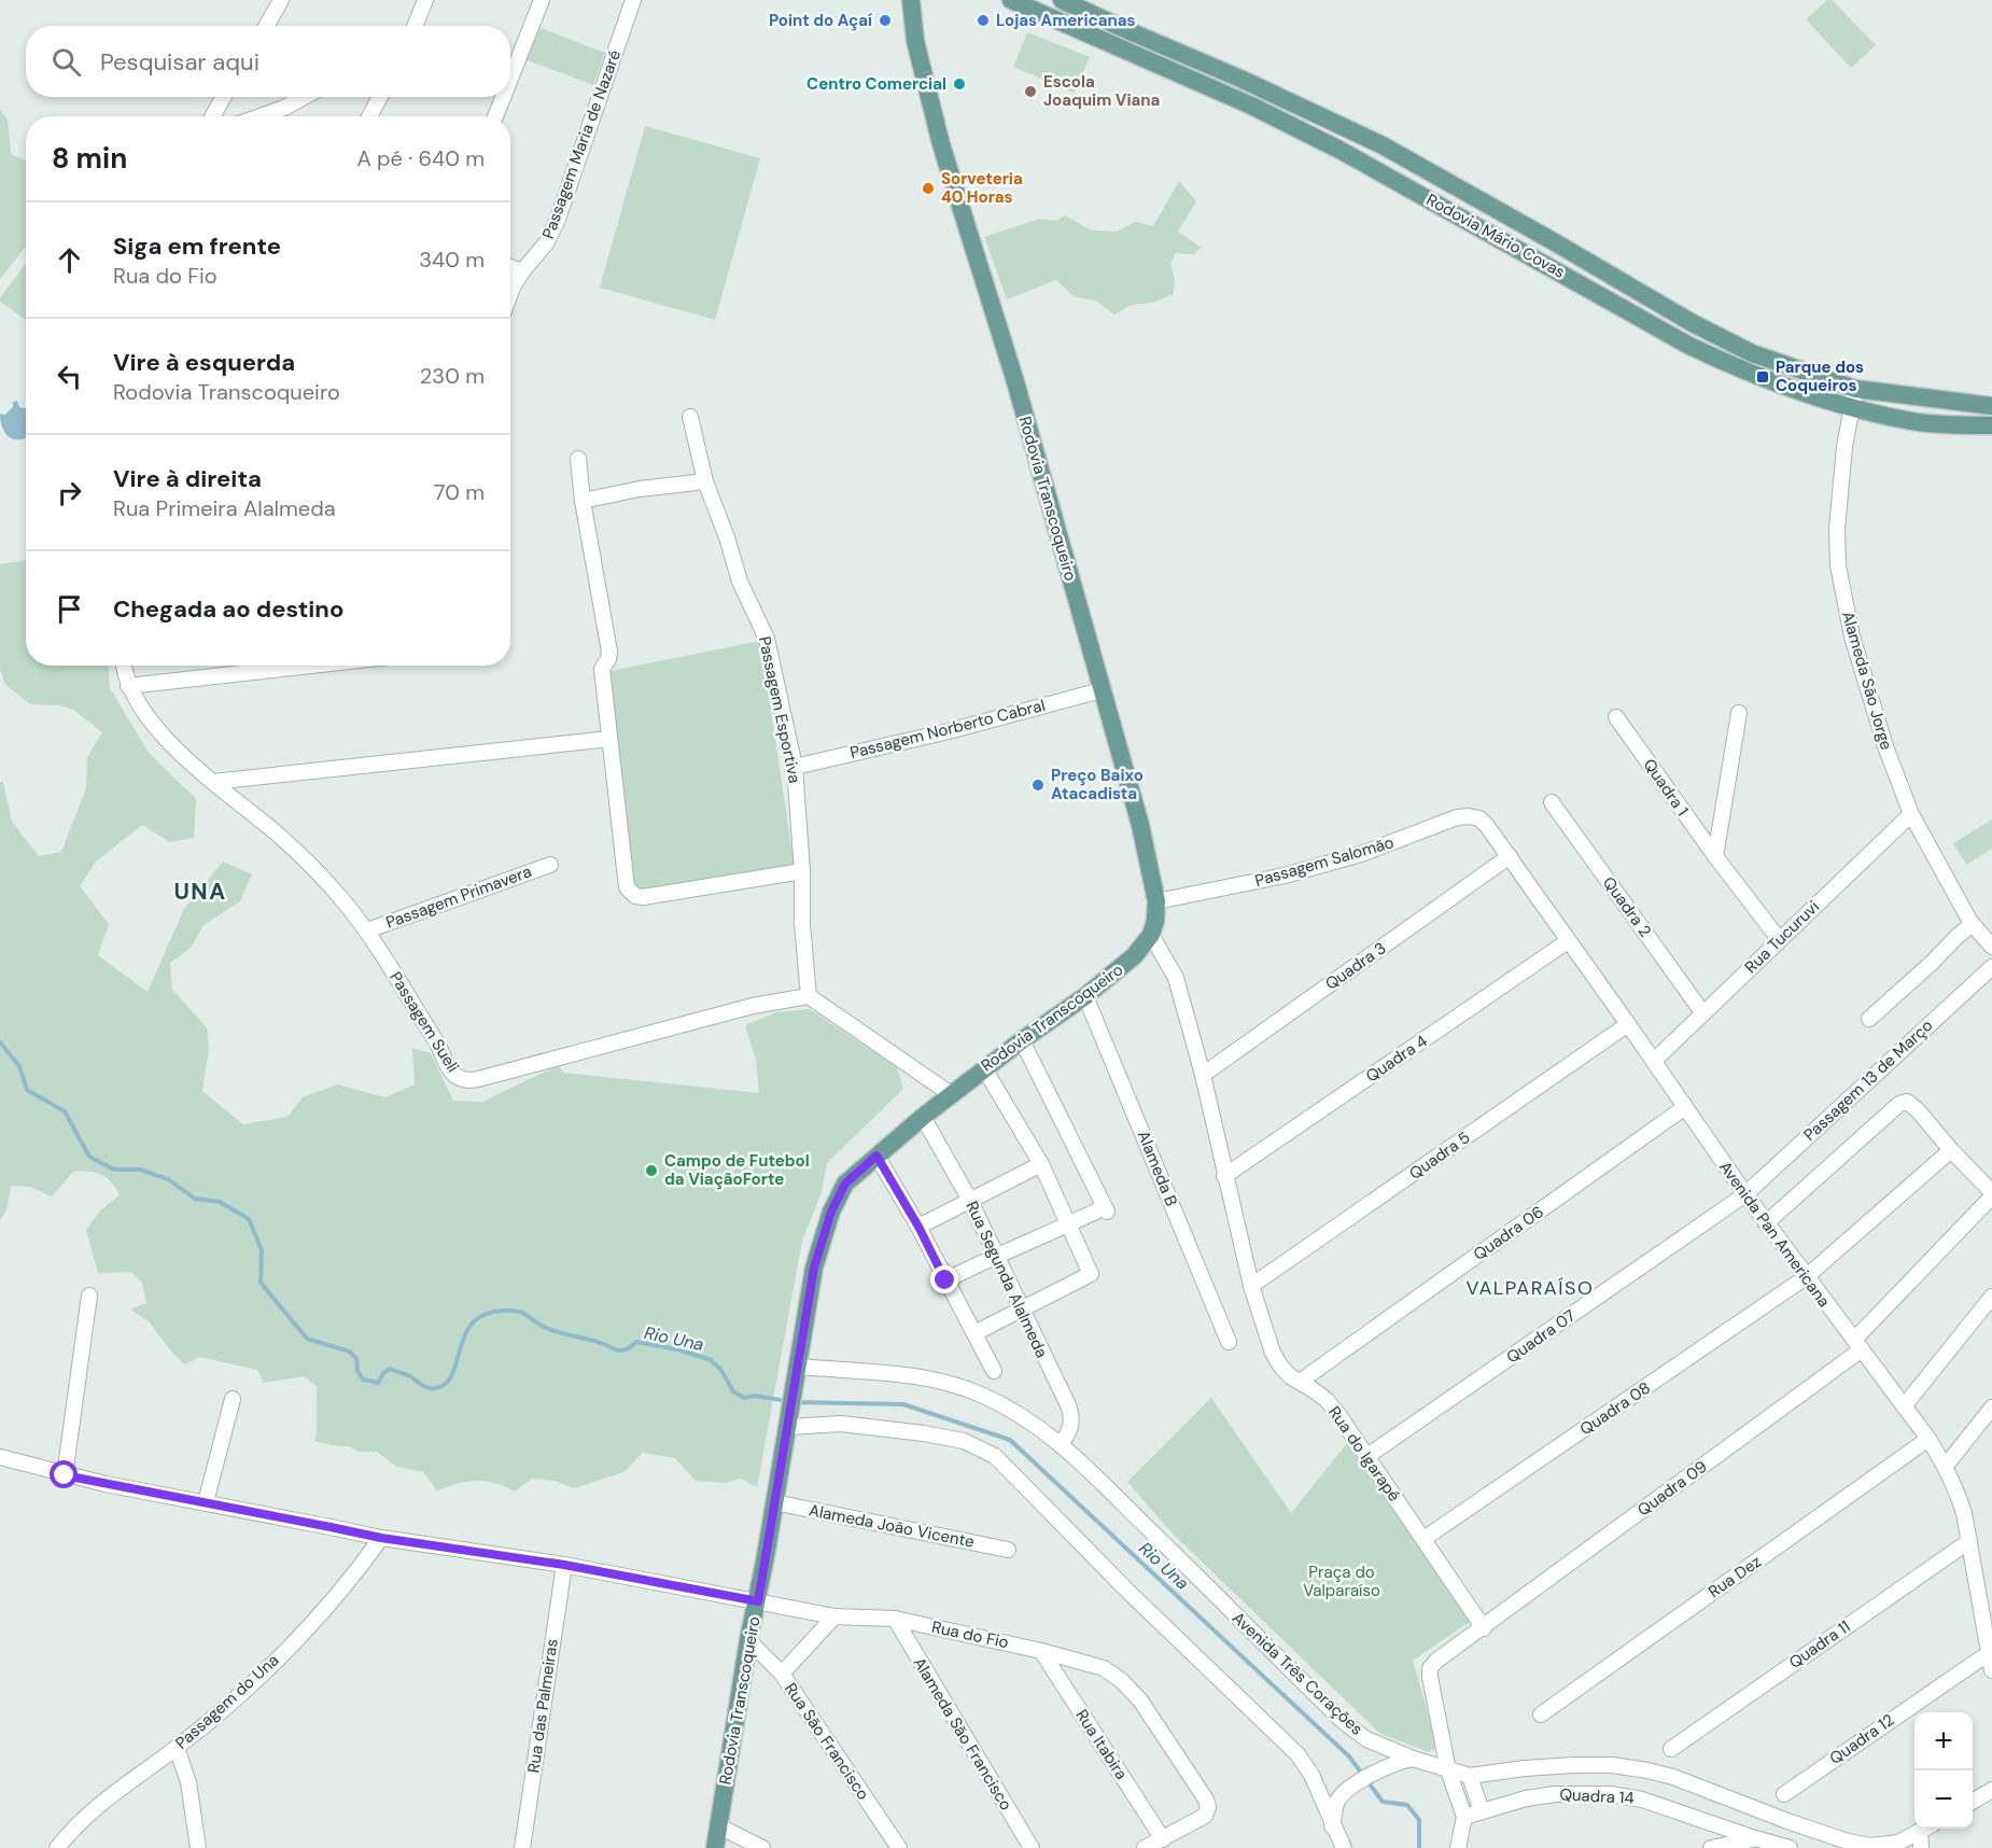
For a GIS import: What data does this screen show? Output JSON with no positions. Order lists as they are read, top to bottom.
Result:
{
  "streets": {
    "main road": ["Rodovia Mário Covas", "Rodovia Transcoqueiro"],
    "street": [
      "Passagem Maria de Nazaré",
      "Alameda São Jorge",
      "Passagem Esportiva",
      "Passagem Norberto Cabral",
      "Quadra 1",
      "Passagem Salomão",
      "Passagem Primavera",
      "Quadra 2",
      "Rua Tucuruvi",
      "Quadra 3",
      "Passagem Sueli",
      "Quadra 4",
      "Passagem 13 de Março",
      "Quadra 5",
      "Alameda B",
      "Quadra 06",
      "Avenida Pan Americana",
      "Rua Segunda Alalmeda",
      "Quadra 07",
      "Quadra 08",
      "Rua do Igarapé",
      "Quadra 09",
      "Alameda João Vicente",
      "Rua Dez",
      "Rua do Fio",
      "Quadra 11",
      "Avenida Três Corações",
      "Passagem do Una",
      "Rua das Palmeiras",
      "Alameda São Francisco",
      "Quadra 12",
      "Rua São Francisco",
      "Rua Itabira",
      "Quadra 14"
    ]
  },
  "crossings": [
    ["Rodovia Mário Covas", "Alameda São Jorge"],
    ["Rodovia Transcoqueiro", "Passagem Norberto Cabral"],
    ["Rodovia Transcoqueiro", "Passagem Salomão"],
    ["Rodovia Transcoqueiro", "Alameda B"],
    ["Rodovia Transcoqueiro", "Rua Segunda Alalmeda"],
    ["Rodovia Transcoqueiro", "Rua do Igarapé"],
    ["Rodovia Transcoqueiro", "Alameda João Vicente"],
    ["Rodovia Transcoqueiro", "Rua do Fio"],
    ["Rodovia Transcoqueiro", "Avenida Três Corações"],
    ["Rodovia Transcoqueiro", "Rua São Francisco"],
    ["Alameda São Jorge", "Rua Tucuruvi"],
    ["Passagem Esportiva", "Passagem Norberto Cabral"],
    ["Passagem Esportiva", "Passagem Sueli"],
    ["Quadra 1", "Rua Tucuruvi"],
    ["Passagem Salomão", "Avenida Pan Americana"],
    ["Passagem Primavera", "Passagem Sueli"],
    ["Quadra 2", "Rua Tucuruvi"],
    ["Rua Tucuruvi", "Avenida Pan Americana"],
    ["Quadra 3", "Avenida Pan Americana"],
    ["Quadra 3", "Rua do Igarapé"],
    ["Quadra 4", "Avenida Pan Americana"],
    ["Quadra 4", "Rua do Igarapé"],
    ["Passagem 13 de Março", "Avenida Pan Americana"],
    ["Passagem 13 de Março", "Quadra 07"],
    ["Quadra 5", "Avenida Pan Americana"],
    ["Quadra 5", "Rua do Igarapé"],
    ["Quadra 06", "Avenida Pan Americana"],
    ["Quadra 06", "Rua do Igarapé"],
    ["Avenida Pan Americana", "Quadra 07"],
    ["Avenida Pan Americana", "Quadra 08"],
    ["Avenida Pan Americana", "Quadra 09"],
    ["Avenida Pan Americana", "Rua Dez"],
    ["Avenida Pan Americana", "Quadra 11"],
    ["Avenida Pan Americana", "Quadra 12"],
    ["Rua Segunda Alalmeda", "Avenida Três Corações"],
    ["Quadra 07", "Rua do Igarapé"],
    ["Quadra 08", "Rua do Igarapé"],
    ["Rua do Igarapé", "Quadra 09"],
    ["Rua do Fio", "Passagem do Una"],
    ["Rua do Fio", "Rua das Palmeiras"],
    ["Rua do Fio", "Alameda São Francisco"],
    ["Rua do Fio", "Rua Itabira"]
  ],
  "districts": ["UNA", "VALPARAÍSO"],
  "water": ["Rio Una"],
  "parks": ["Praça do Valparaíso"],
  "places": {
    "other": [
      "Point do Açaí",
      "Lojas Americanas",
      "Centro Comercial",
      "Escola Joaquim Viana",
      "Sorveteria 40 Horas",
      "Preço Baixo Atacadista",
      "Campo de Futebol da ViaçãoForte"
    ],
    "transit": ["Parque dos Coqueiros"]
  },
  "page": {
    "search": "Pesquisar aqui",
    "heading": ["8 min", "A pé · 640 m"],
    "list": [
      ["Siga em frente", "Rua do Fio", "340 m"],
      ["Vire à esquerda", "Rodovia Transcoqueiro", "230 m"],
      ["Vire à direita", "Rua Primeira Alalmeda", "70 m"],
      "Chegada ao destino"
    ],
    "map_buttons": ["+", "−"]
  }
}
